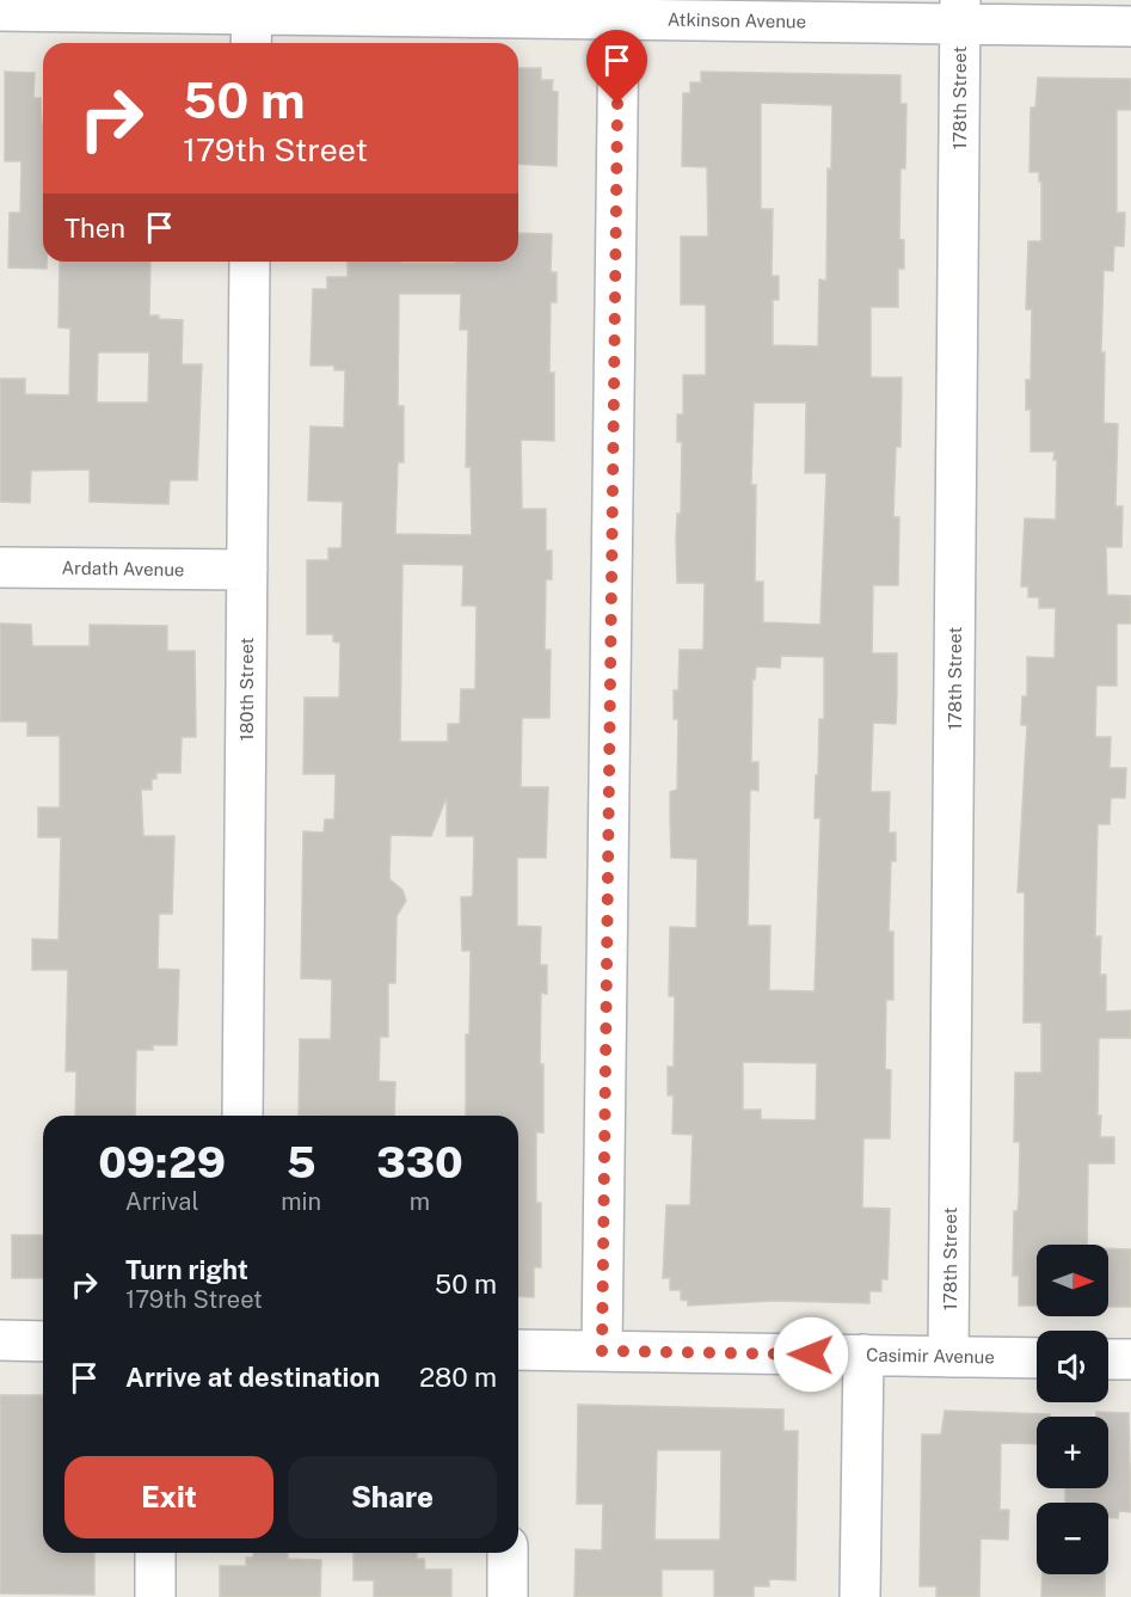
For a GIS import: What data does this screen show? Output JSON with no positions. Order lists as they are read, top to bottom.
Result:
{
  "streets": {
    "street": [
      "Atkinson Avenue",
      "178th Street",
      "Ardath Avenue",
      "180th Street",
      "Casimir Avenue"
    ]
  },
  "crossings": [
    ["Atkinson Avenue", "178th Street"],
    ["178th Street", "Casimir Avenue"],
    ["Ardath Avenue", "180th Street"]
  ],
  "north": "right",
  "page": {
    "turn": ["50 m", "179th Street"],
    "then": "Then",
    "eta": [
      "09:29",
      "Arrival",
      "5",
      "min",
      "330",
      "m"
    ],
    "list": [
      {
        "name": "Turn right",
        "note": "179th Street",
        "value": "50 m"
      },
      {
        "name": "Arrive at destination",
        "value": "280 m"
      }
    ],
    "map_buttons": ["+", "−"],
    "buttons": ["Exit", "Share"]
  }
}
